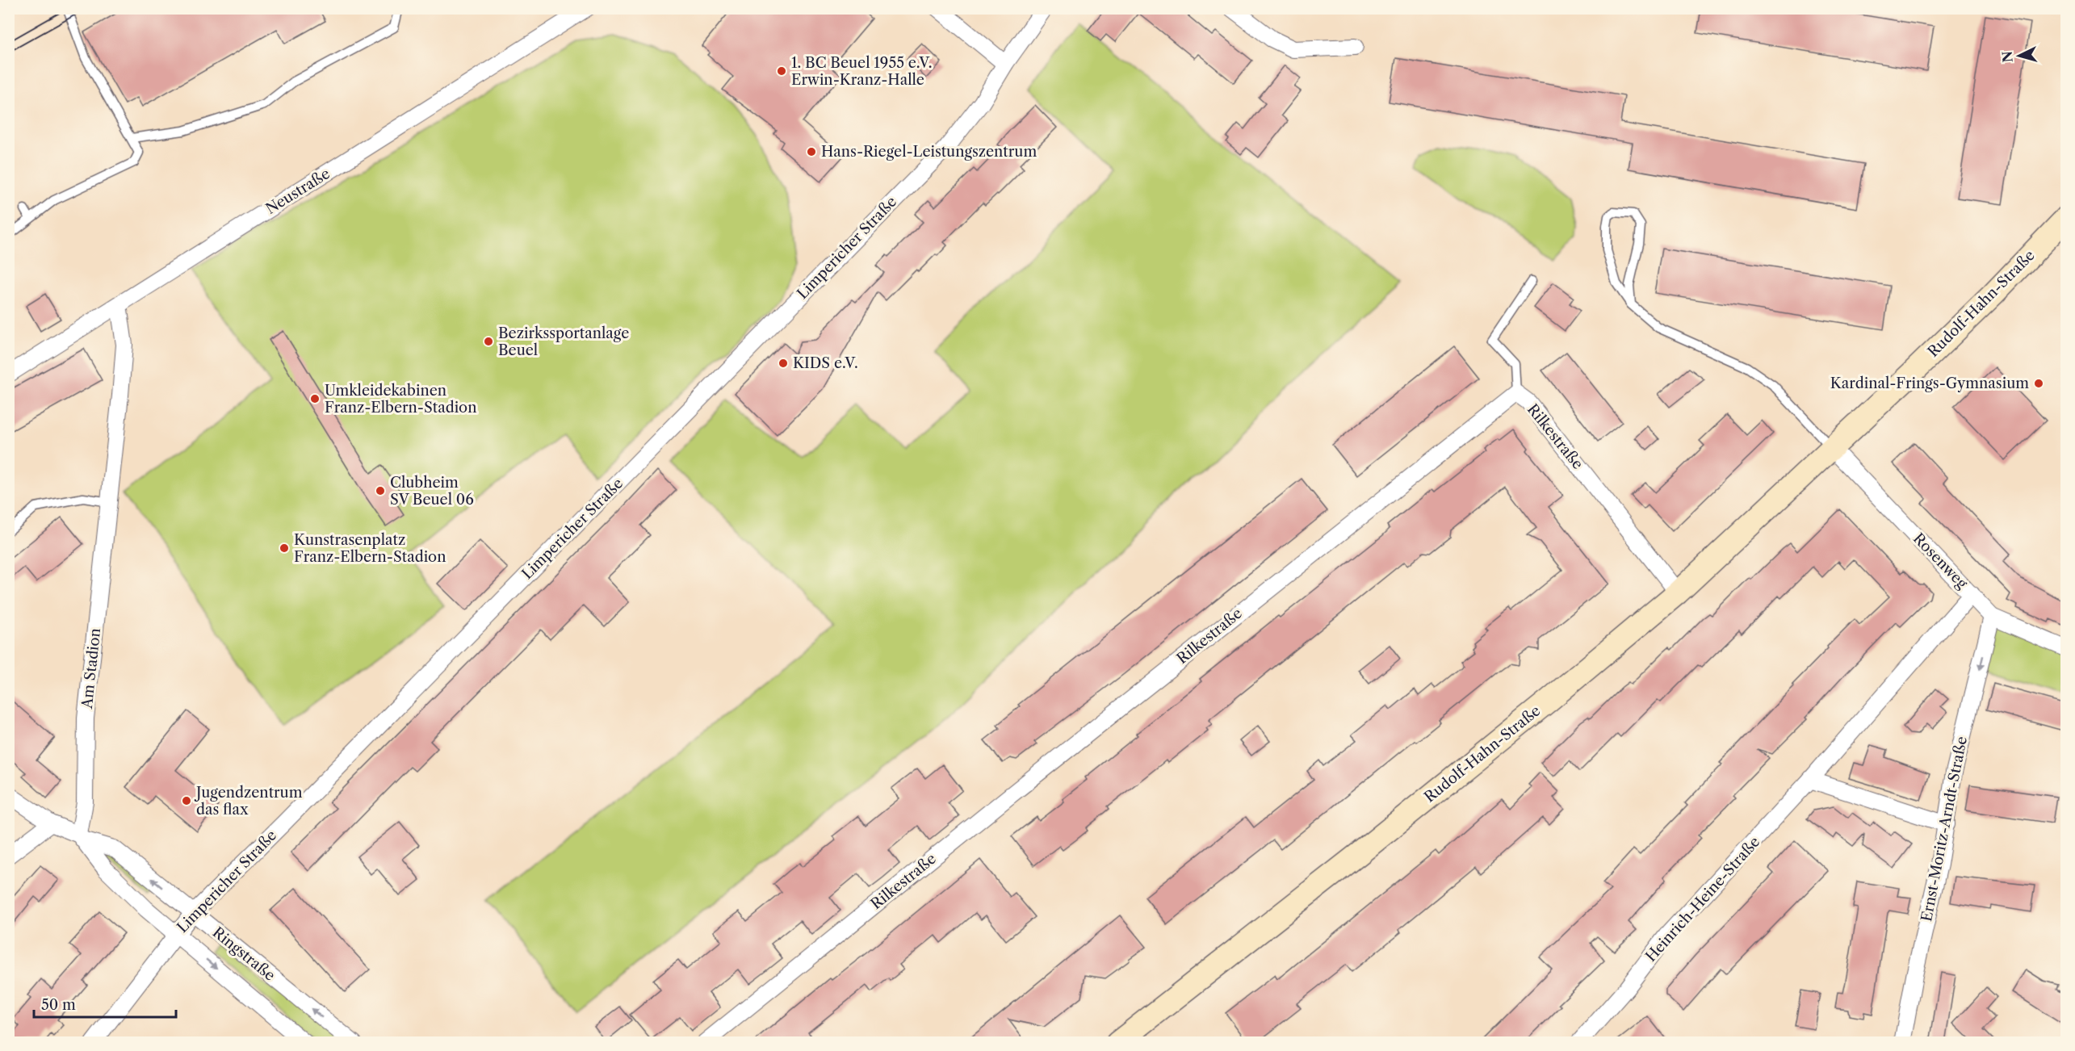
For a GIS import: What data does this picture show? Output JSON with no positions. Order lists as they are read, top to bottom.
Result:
{
  "streets": {
    "street": [
      "Neustraße",
      "Limpericher Straße",
      "Rudolf-Hahn-Straße",
      "Rilkestraße",
      "Rosenweg",
      "Am Stadion",
      "Ernst-Moritz-Arndt-Straße",
      "Heinrich-Heine-Straße",
      "Ringstraße"
    ]
  },
  "crossings": [
    ["Neustraße", "Am Stadion"],
    ["Limpericher Straße", "Ringstraße"],
    ["Rudolf-Hahn-Straße", "Rilkestraße"],
    ["Rudolf-Hahn-Straße", "Rosenweg"],
    ["Rosenweg", "Ernst-Moritz-Arndt-Straße"],
    ["Rosenweg", "Heinrich-Heine-Straße"],
    ["Am Stadion", "Ringstraße"]
  ],
  "one_way": ["Ernst-Moritz-Arndt-Straße"],
  "places": [
    "1. BC Beuel 1955 e.V. Erwin-Kranz-Halle",
    "Hans-Riegel-Leistungszentrum",
    "Bezirkssportanlage Beuel",
    "KIDS e.V.",
    "Kardinal-Frings-Gymnasium",
    "Umkleidekabinen Franz-Elbern-Stadion",
    "Clubheim SV Beuel 06",
    "Kunstrasenplatz Franz-Elbern-Stadion",
    "Jugendzentrum das flax"
  ],
  "scale_bar": "50 m",
  "north": "left"
}
